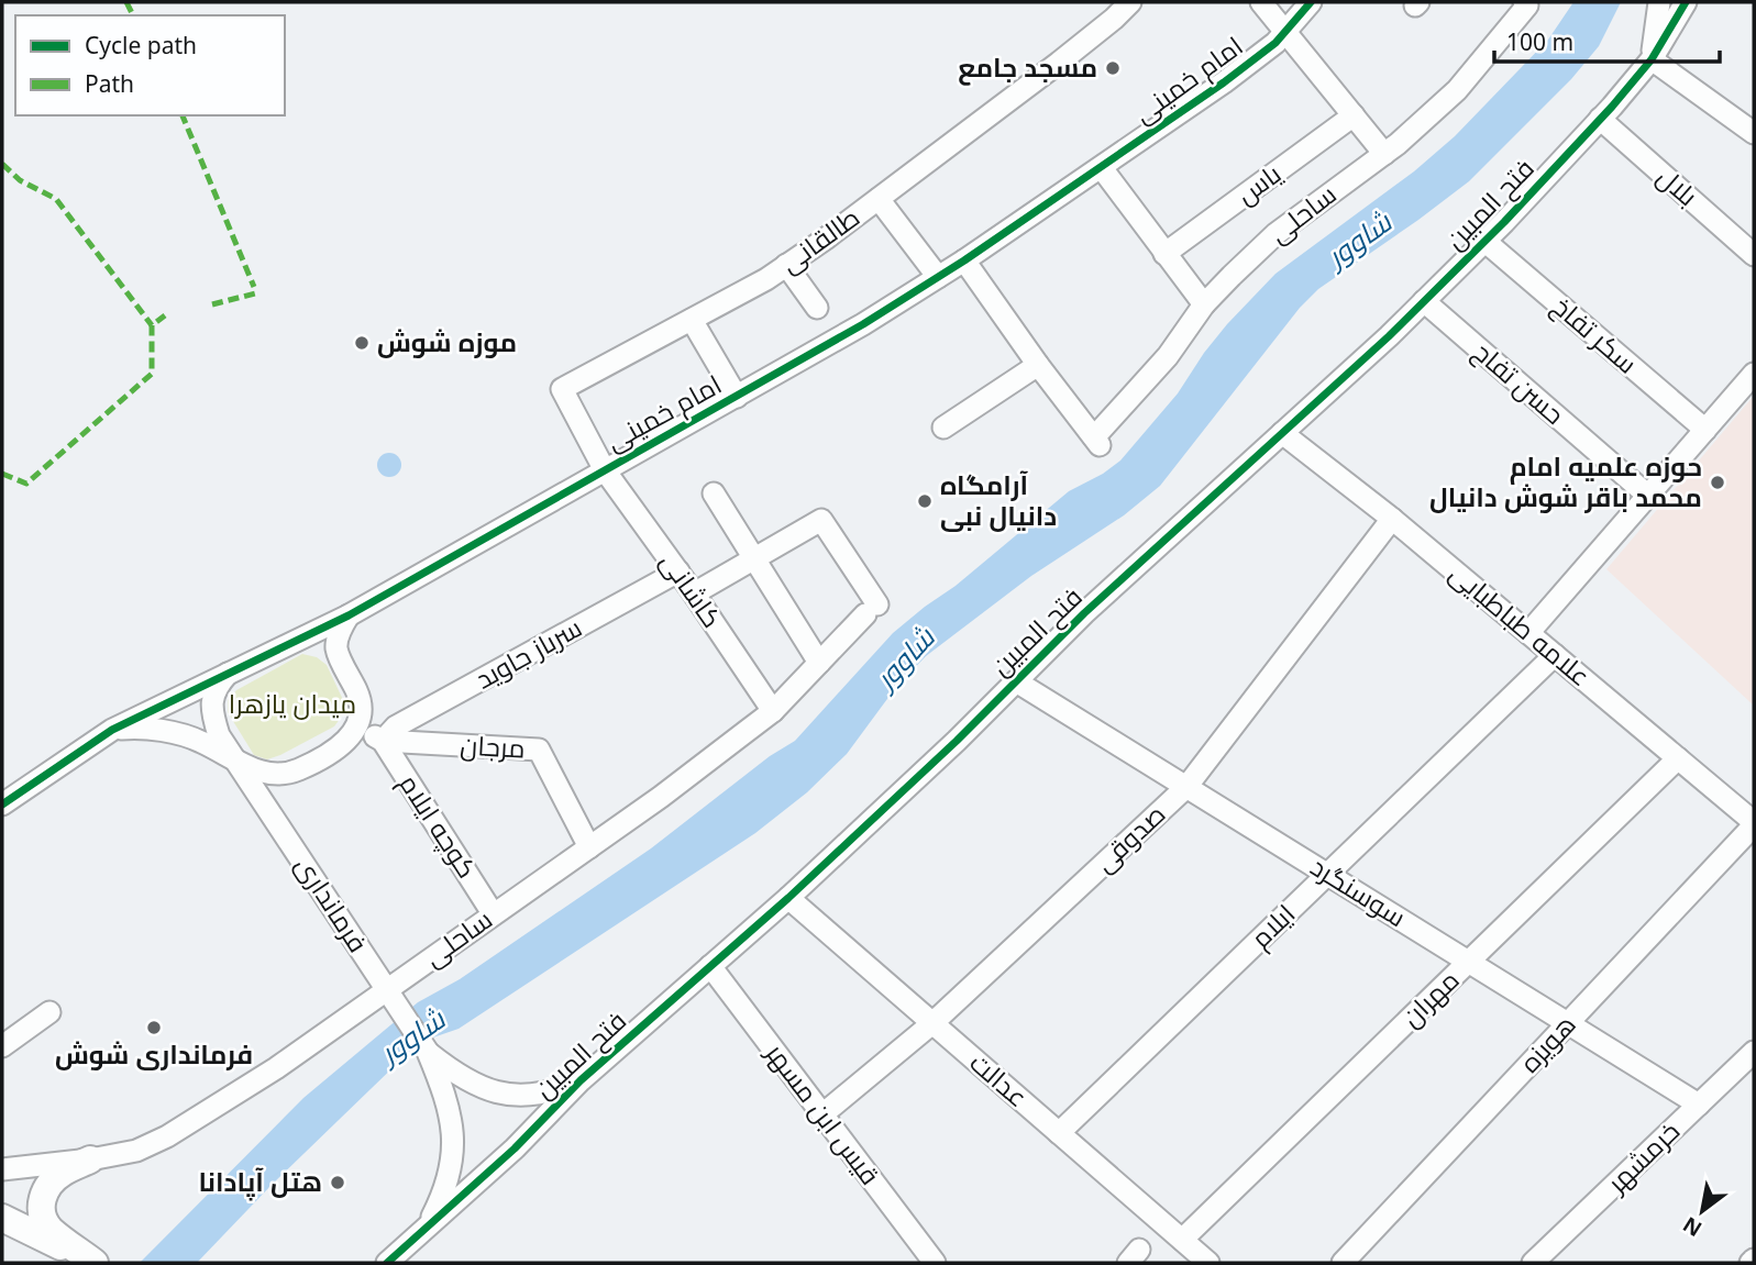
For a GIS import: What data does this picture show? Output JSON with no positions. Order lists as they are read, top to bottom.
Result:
{
  "streets": {
    "street": [
      "امام خمینی",
      "یاس",
      "بلال",
      "فتح المبین",
      "ساحلی",
      "طالقانی",
      "سکر تفاخ",
      "حسن تفاح",
      "کاشانی",
      "علامه طباطبایی",
      "سرباز جاوید",
      "مرجان",
      "کوچه ایلام",
      "صدوقی",
      "سوسنگرد",
      "فرمانداری",
      "ایلام",
      "مهران",
      "هویزه",
      "عدالت",
      "قیس ابن مسهر",
      "خرمشهر"
    ]
  },
  "crossings": [
    ["امام خمینی", "طالقانی"],
    ["امام خمینی", "کاشانی"],
    ["امام خمینی", "فرمانداری"],
    ["بلال", "فتح المبین"],
    ["فتح المبین", "سکر تفاخ"],
    ["فتح المبین", "حسن تفاح"],
    ["فتح المبین", "علامه طباطبایی"],
    ["فتح المبین", "سوسنگرد"],
    ["فتح المبین", "عدالت"],
    ["فتح المبین", "قیس ابن مسهر"],
    ["ساحلی", "کاشانی"],
    ["ساحلی", "مرجان"],
    ["ساحلی", "کوچه ایلام"],
    ["ساحلی", "فرمانداری"],
    ["طالقانی", "کاشانی"],
    ["کاشانی", "سرباز جاوید"],
    ["علامه طباطبایی", "صدوقی"],
    ["علامه طباطبایی", "ایلام"],
    ["علامه طباطبایی", "مهران"],
    ["علامه طباطبایی", "هویزه"],
    ["سرباز جاوید", "مرجان"],
    ["سرباز جاوید", "کوچه ایلام"],
    ["مرجان", "کوچه ایلام"],
    ["صدوقی", "سوسنگرد"],
    ["صدوقی", "عدالت"],
    ["صدوقی", "قیس ابن مسهر"],
    ["سوسنگرد", "ایلام"],
    ["سوسنگرد", "مهران"],
    ["سوسنگرد", "هویزه"],
    ["سوسنگرد", "خرمشهر"],
    ["ایلام", "عدالت"],
    ["مهران", "عدالت"]
  ],
  "water": ["شاوور"],
  "parks": ["میدان یازهرا"],
  "places": [
    "مسجد جامع",
    "موزه شوش",
    "حوزه علمیه امام محمد باقر شوش دانیال",
    "آرامگاه دانیال نبی",
    "فرمانداری شوش",
    "هتل آپادانا"
  ],
  "legend": ["Cycle path", "Path"],
  "scale_bar": "100 m",
  "north": "bottom left"
}
